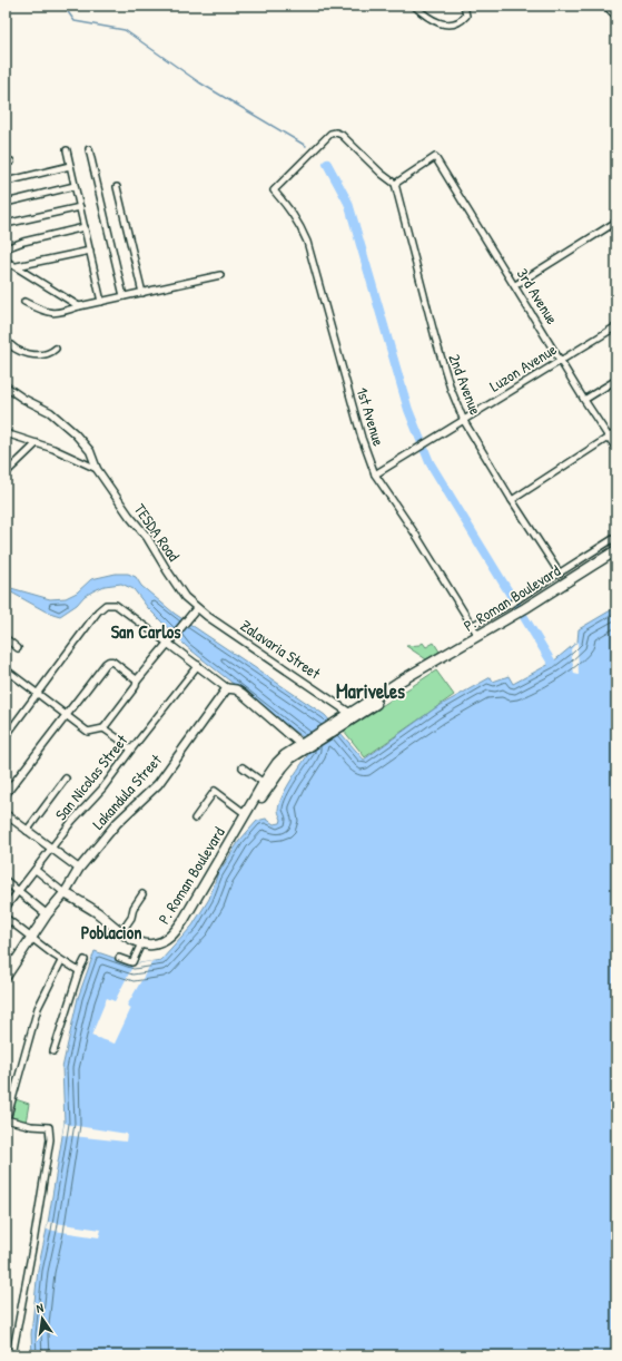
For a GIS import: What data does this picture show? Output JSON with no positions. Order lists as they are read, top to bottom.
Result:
{
  "streets": {
    "main road": ["P. Roman Boulevard", "Lakandula Street"],
    "street": [
      "3rd Avenue",
      "Luzon Avenue",
      "2nd Avenue",
      "1st Avenue",
      "TESDA Road",
      "Zalavaria Street",
      "San Nicolas Street"
    ]
  },
  "crossings": [
    ["3rd Avenue", "Luzon Avenue"],
    ["3rd Avenue", "2nd Avenue"],
    ["3rd Avenue", "1st Avenue"],
    ["Luzon Avenue", "2nd Avenue"],
    ["Luzon Avenue", "1st Avenue"],
    ["2nd Avenue", "1st Avenue"],
    ["1st Avenue", "P. Roman Boulevard"],
    ["TESDA Road", "Zalavaria Street"],
    ["P. Roman Boulevard", "Zalavaria Street"]
  ],
  "districts": ["San Carlos", "Mariveles", "Poblacion"],
  "north": "top"
}
